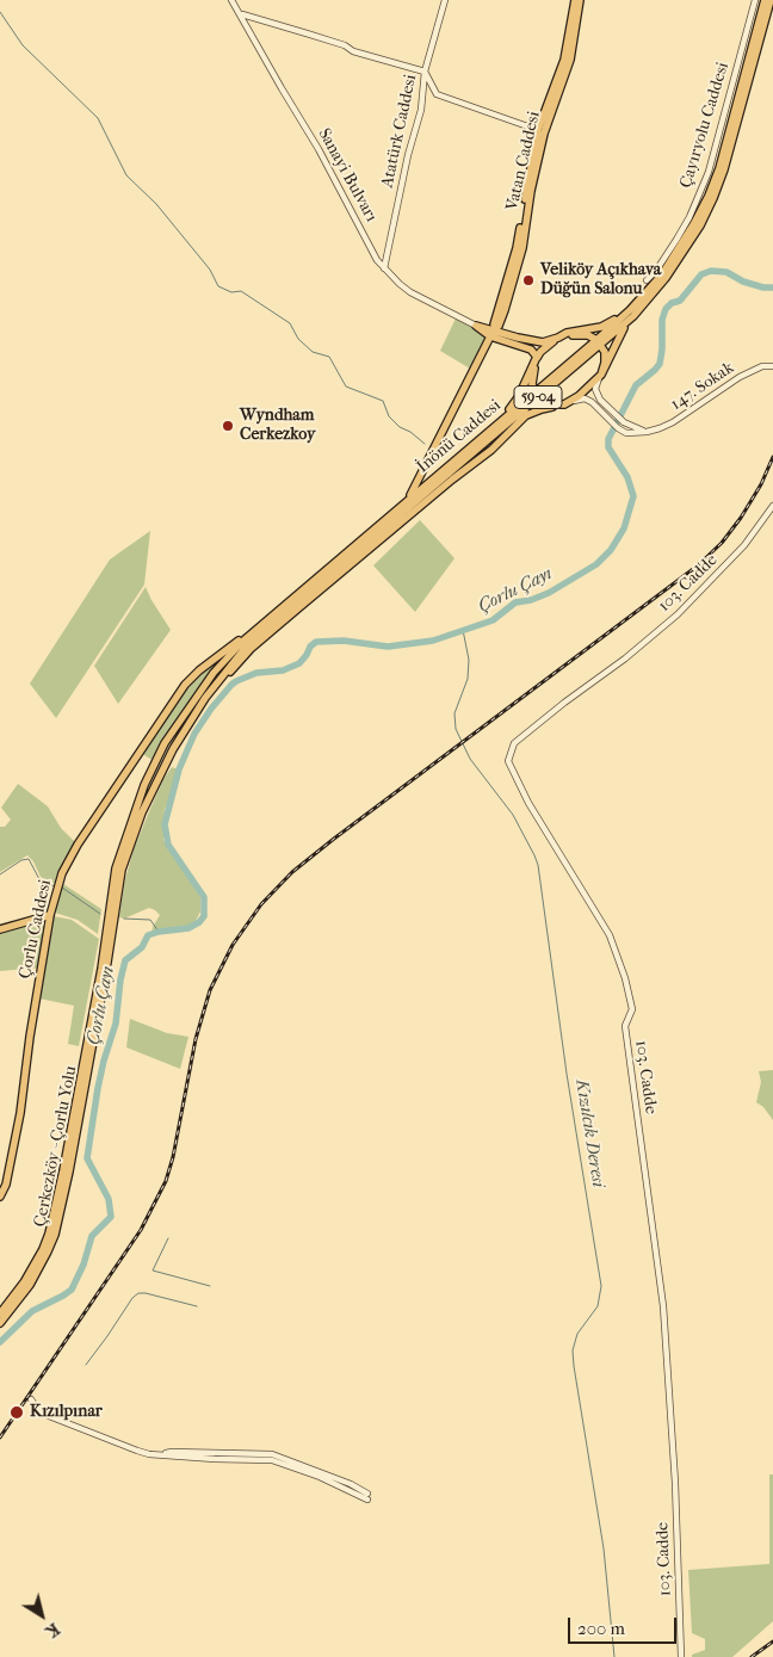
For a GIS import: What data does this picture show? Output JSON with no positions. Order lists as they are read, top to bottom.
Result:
{
  "streets": {
    "main road": [
      "Vatan Caddesi",
      "59-04",
      "İnönü Caddesi",
      "Çorlu Caddesi",
      "Çerkezköy - Çorlu Yolu"
    ],
    "street": [
      "Çayıryolu Caddesi",
      "Atatürk Caddesi",
      "Sanayi Bulvarı",
      "147. Sokak",
      "103. Cadde"
    ]
  },
  "crossings": [
    ["Atatürk Caddesi", "Sanayi Bulvarı"],
    ["Vatan Caddesi", "İnönü Caddesi"],
    ["59-04", "İnönü Caddesi"],
    ["59-04", "Çorlu Caddesi"],
    ["59-04", "Çerkezköy - Çorlu Yolu"],
    ["İnönü Caddesi", "Çorlu Caddesi"]
  ],
  "water": ["Çorlu Çayı", "Kızılcık Deresi"],
  "places": ["Veliköy Açıkhava Düğün Salonu", "Wyndham Cerkezkoy", "Kızılpınar"],
  "scale_bar": "200 m",
  "north": "bottom right"
}
